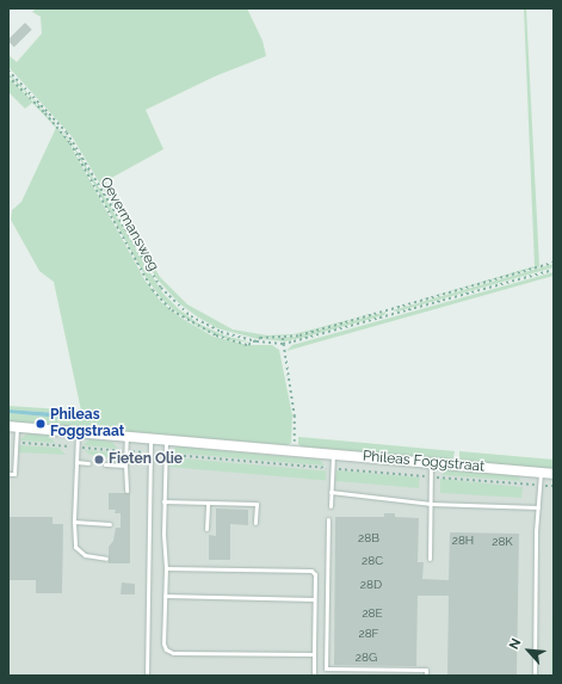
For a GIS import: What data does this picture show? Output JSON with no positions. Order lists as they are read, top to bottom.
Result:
{
  "streets": {
    "street": ["Phileas Foggstraat"],
    "path": ["Oevermansweg"]
  },
  "places": ["Phileas Foggstraat", "Fieten Olie"],
  "house_numbers": [
    "28B",
    "28H",
    "28K",
    "28C",
    "28D",
    "28E",
    "28F",
    "28G"
  ],
  "north": "top left"
}
